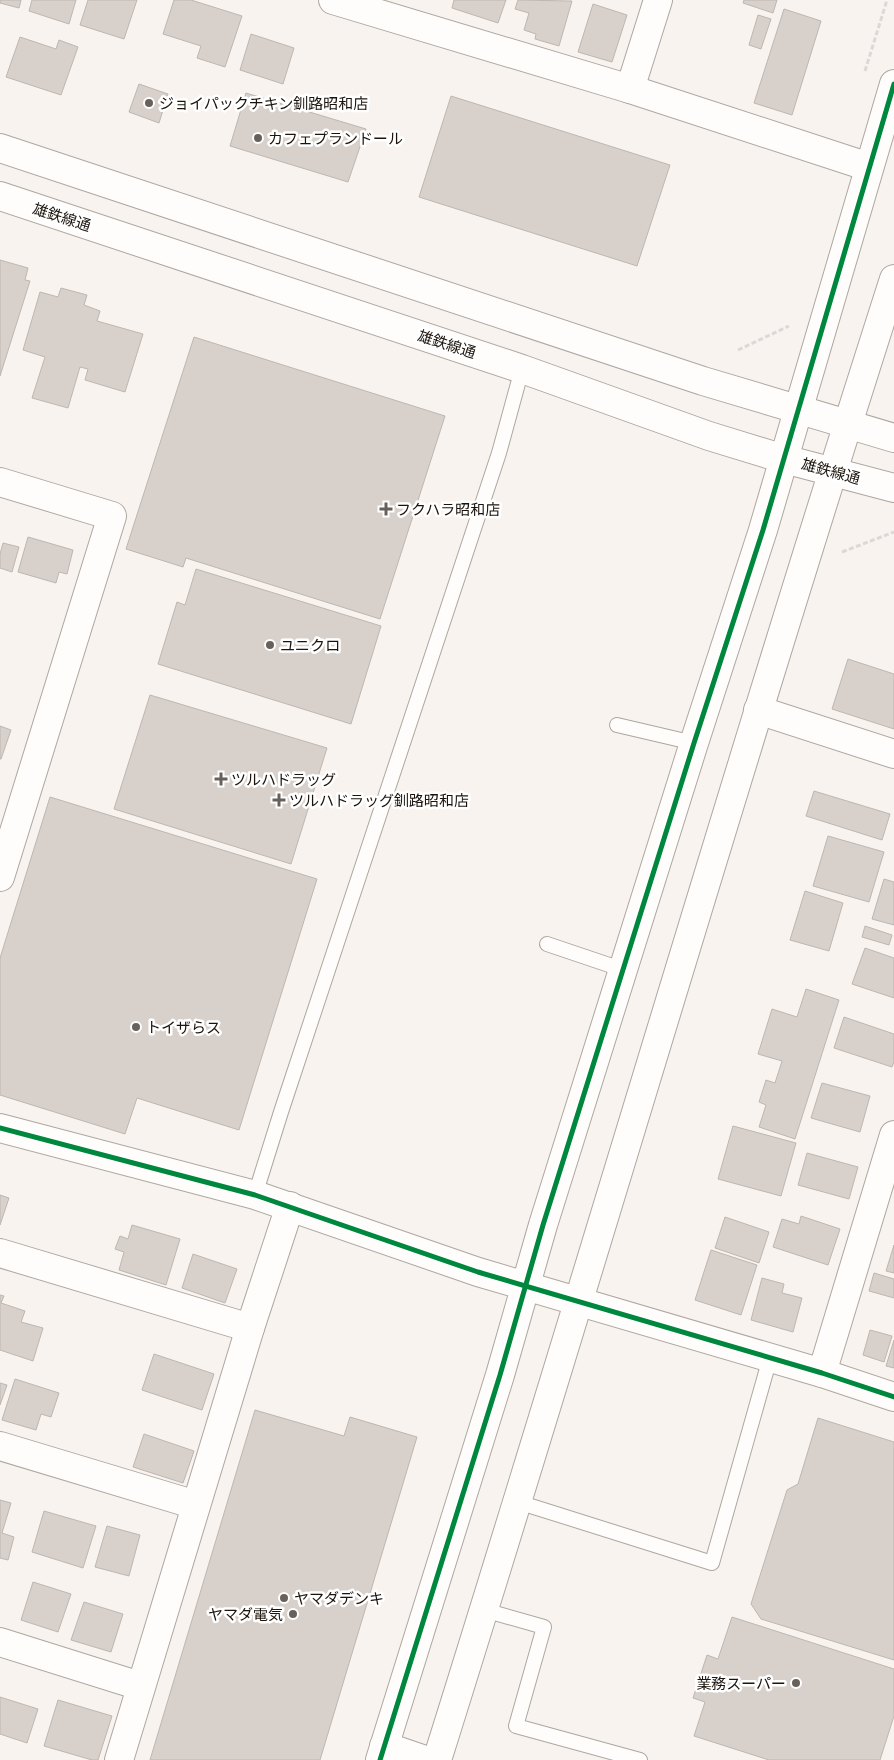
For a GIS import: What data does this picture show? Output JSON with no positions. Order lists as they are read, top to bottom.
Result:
{
  "streets": {
    "street": ["雄鉄線通"]
  },
  "places": {
    "other": [
      "ジョイパックチキン釧路昭和店",
      "カフェプランドール",
      "ユニクロ",
      "トイザらス",
      "ヤマダデンキ",
      "ヤマダ電気",
      "業務スーパー"
    ],
    "health": ["フクハラ昭和店", "ツルハドラッグ", "ツルハドラッグ釧路昭和店"]
  }
}
